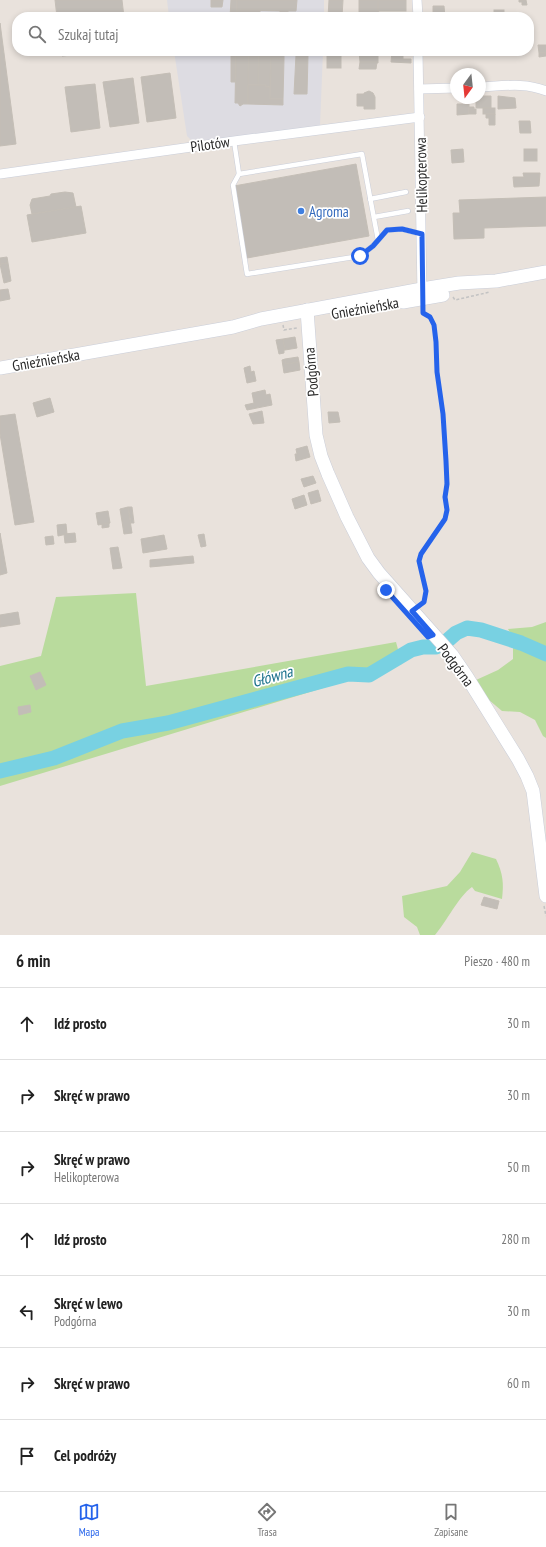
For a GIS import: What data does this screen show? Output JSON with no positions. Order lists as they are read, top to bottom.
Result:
{
  "streets": {
    "main road": ["Gnieźnieńska", "Podgórna"],
    "street": ["Pilotów", "Helikopterowa"]
  },
  "crossings": [
    ["Pilotów", "Helikopterowa"],
    ["Helikopterowa", "Gnieźnieńska"],
    ["Gnieźnieńska", "Podgórna"]
  ],
  "water": ["Główna"],
  "places": ["Agroma"],
  "north": "bottom",
  "page": {
    "search": "Szukaj tutaj",
    "heading": ["6 min", "Pieszo · 480 m"],
    "list": [
      ["Idź prosto", "30 m"],
      ["Skręć w prawo", "30 m"],
      ["Skręć w prawo", "Helikopterowa", "50 m"],
      ["Idź prosto", "280 m"],
      ["Skręć w lewo", "Podgórna", "30 m"],
      ["Skręć w prawo", "60 m"],
      "Cel podróży"
    ],
    "nav": ["Mapa", "Trasa", "Zapisane"]
  }
}
